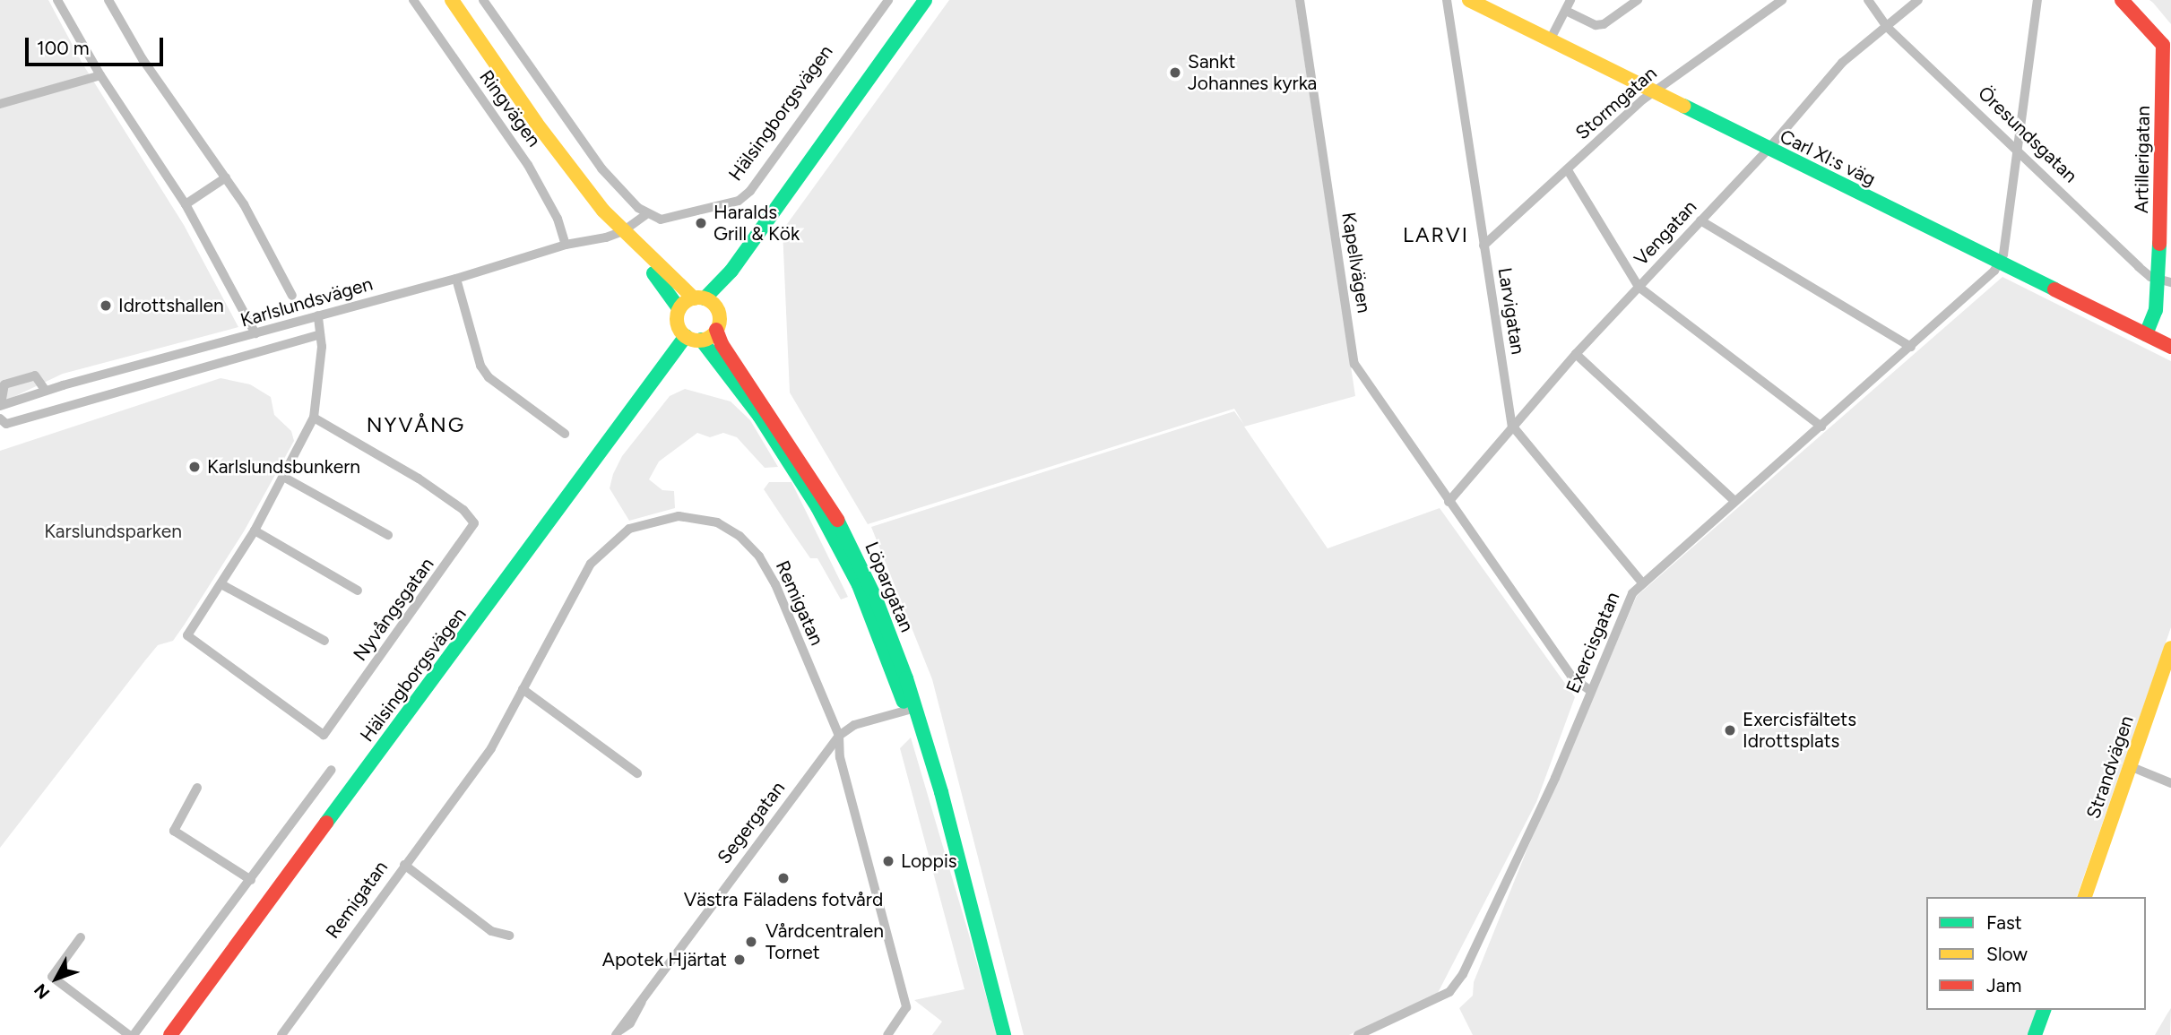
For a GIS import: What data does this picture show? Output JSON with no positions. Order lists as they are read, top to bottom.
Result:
{
  "streets": {
    "street": [
      "Stormgatan",
      "Ringvägen",
      "Hälsingborgsvägen",
      "Öresundsgatan",
      "Carl XI:s väg",
      "Artillerigatan",
      "Vengatan",
      "Kapellvägen",
      "Karlslundsvägen",
      "Larvigatan",
      "Löpargatan",
      "Remigatan",
      "Nyvångsgatan",
      "Exercisgatan",
      "Strandvägen",
      "Segergatan"
    ]
  },
  "crossings": [
    ["Stormgatan", "Carl XI:s väg"],
    ["Stormgatan", "Larvigatan"],
    ["Ringvägen", "Hälsingborgsvägen"],
    ["Ringvägen", "Karlslundsvägen"],
    ["Ringvägen", "Löpargatan"],
    ["Hälsingborgsvägen", "Löpargatan"],
    ["Öresundsgatan", "Artillerigatan"],
    ["Öresundsgatan", "Vengatan"],
    ["Carl XI:s väg", "Artillerigatan"],
    ["Carl XI:s väg", "Vengatan"],
    ["Carl XI:s väg", "Exercisgatan"],
    ["Vengatan", "Kapellvägen"],
    ["Vengatan", "Larvigatan"],
    ["Kapellvägen", "Exercisgatan"],
    ["Löpargatan", "Segergatan"],
    ["Remigatan", "Segergatan"]
  ],
  "districts": ["LARVI", "NYVÅNG"],
  "parks": ["Karslundsparken"],
  "places": [
    "Sankt Johannes kyrka",
    "Haralds Grill & Kök",
    "Idrottshallen",
    "Karlslundsbunkern",
    "Exercisfältets Idrottsplats",
    "Loppis",
    "Västra Fäladens fotvård",
    "Vårdcentralen Tornet",
    "Apotek Hjärtat"
  ],
  "legend": ["Fast", "Slow", "Jam"],
  "scale_bar": "100 m",
  "north": "bottom left"
}
